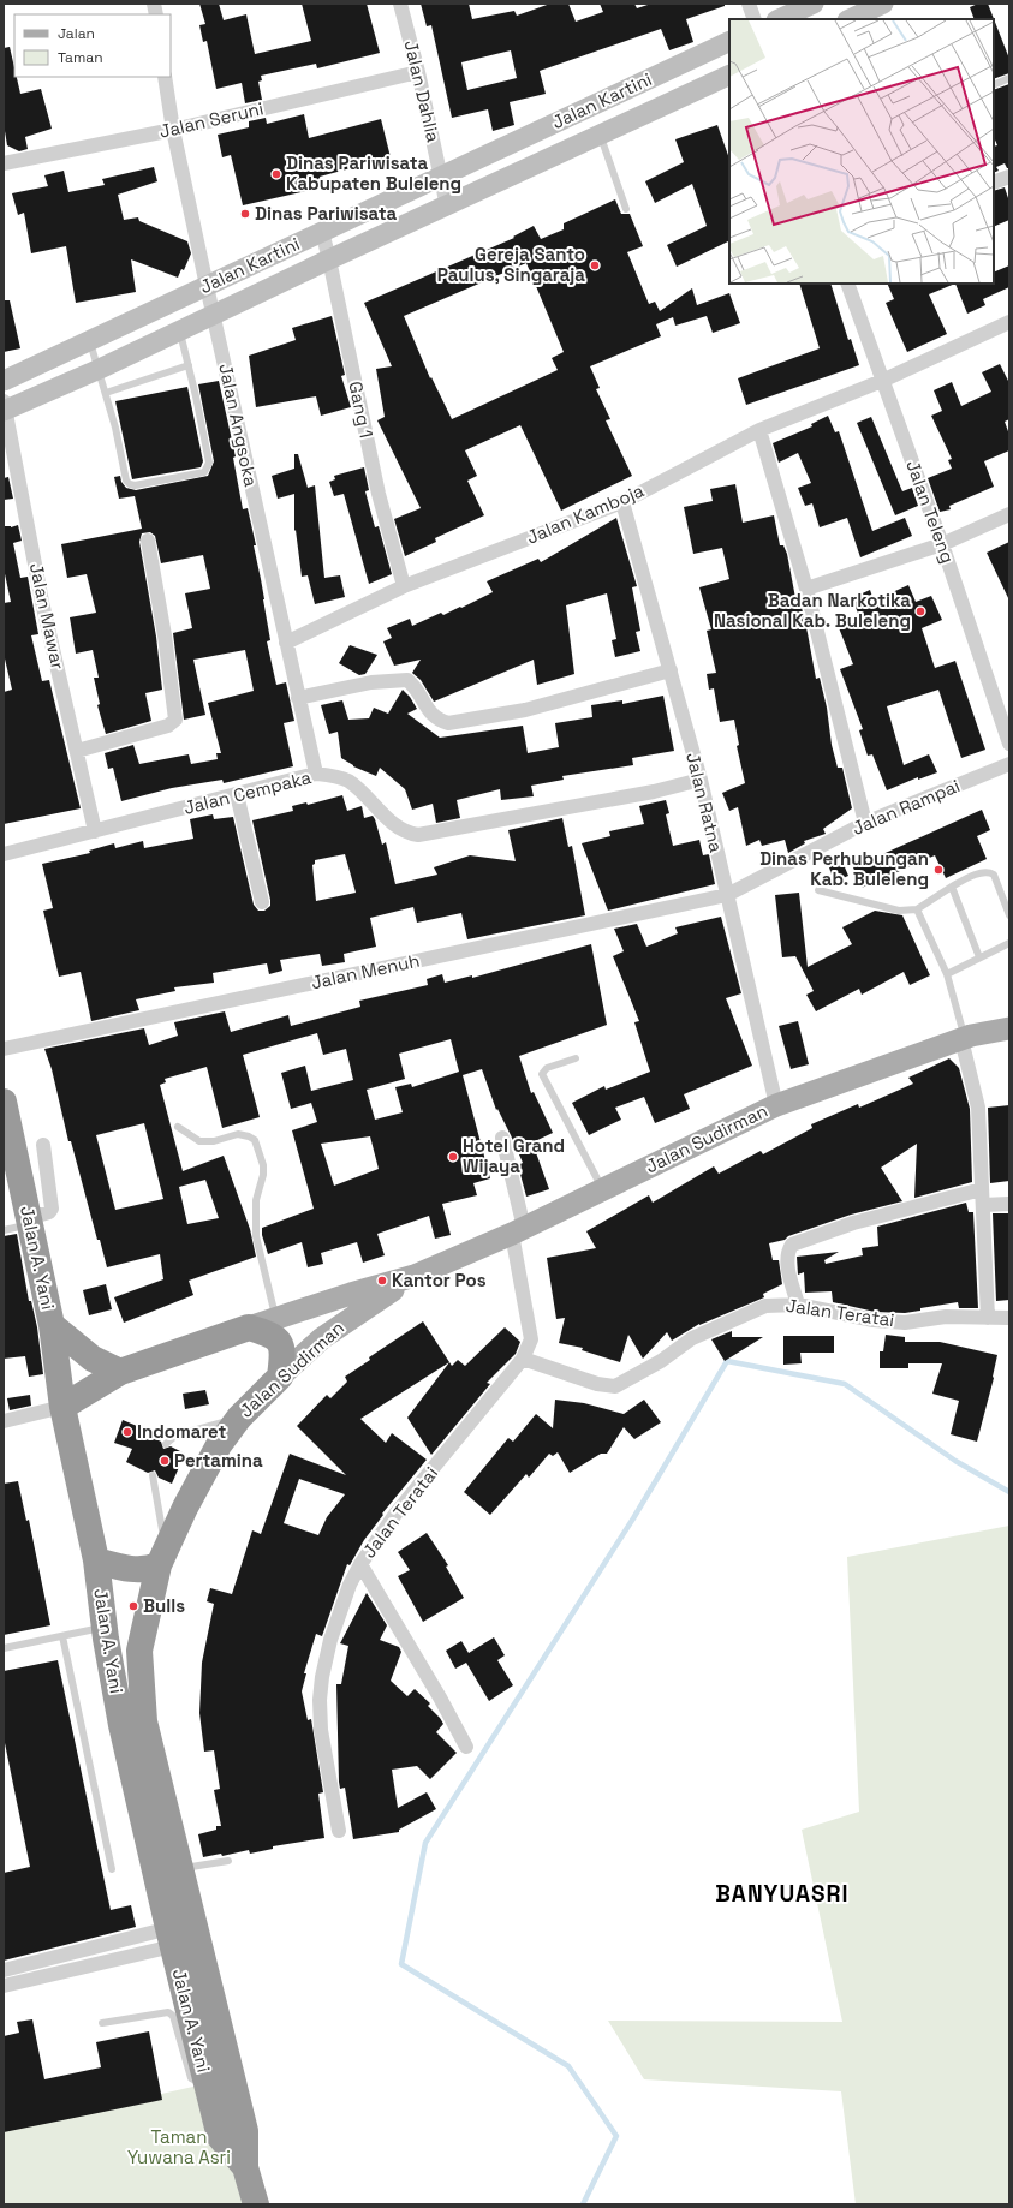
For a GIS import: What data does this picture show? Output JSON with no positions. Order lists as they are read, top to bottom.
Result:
{
  "streets": {
    "highway": ["Jalan Sudirman", "Jalan A. Yani"],
    "street": [
      "Jalan Dahlia",
      "Jalan Kartini",
      "Jalan Seruni",
      "Gang 1",
      "Jalan Angsoka",
      "Jalan Teleng",
      "Jalan Kamboja",
      "Jalan Mawar",
      "Jalan Cempaka",
      "Jalan Ratna",
      "Jalan Rampai",
      "Jalan Menuh",
      "Jalan Teratai"
    ]
  },
  "crossings": [
    ["Jalan Dahlia", "Jalan Kartini"],
    ["Jalan Dahlia", "Jalan Seruni"],
    ["Jalan Kartini", "Gang 1"],
    ["Jalan Kartini", "Jalan Angsoka"],
    ["Jalan Kartini", "Jalan Mawar"],
    ["Jalan Seruni", "Jalan Angsoka"],
    ["Gang 1", "Jalan Kamboja"],
    ["Jalan Angsoka", "Jalan Kamboja"],
    ["Jalan Angsoka", "Jalan Cempaka"],
    ["Jalan Teleng", "Jalan Kamboja"],
    ["Jalan Kamboja", "Jalan Ratna"],
    ["Jalan Mawar", "Jalan Cempaka"],
    ["Jalan Cempaka", "Jalan Ratna"],
    ["Jalan Ratna", "Jalan Rampai"],
    ["Jalan Ratna", "Jalan Menuh"],
    ["Jalan Ratna", "Jalan Sudirman"],
    ["Jalan Rampai", "Jalan Menuh"],
    ["Jalan Sudirman", "Jalan A. Yani"],
    ["Jalan Sudirman", "Jalan Teratai"]
  ],
  "districts": ["BANYUASRI"],
  "parks": ["Taman Yuwana Asri"],
  "places": [
    "Dinas Pariwisata Kabupaten Buleleng",
    "Dinas Pariwisata",
    "Gereja Santo Paulus, Singaraja",
    "Badan Narkotika Nasional Kab. Buleleng",
    "Dinas Perhubungan Kab. Buleleng",
    "Hotel Grand Wijaya",
    "Kantor Pos",
    "Indomaret",
    "Pertamina",
    "Bulls"
  ],
  "legend": ["Jalan", "Taman"]
}
